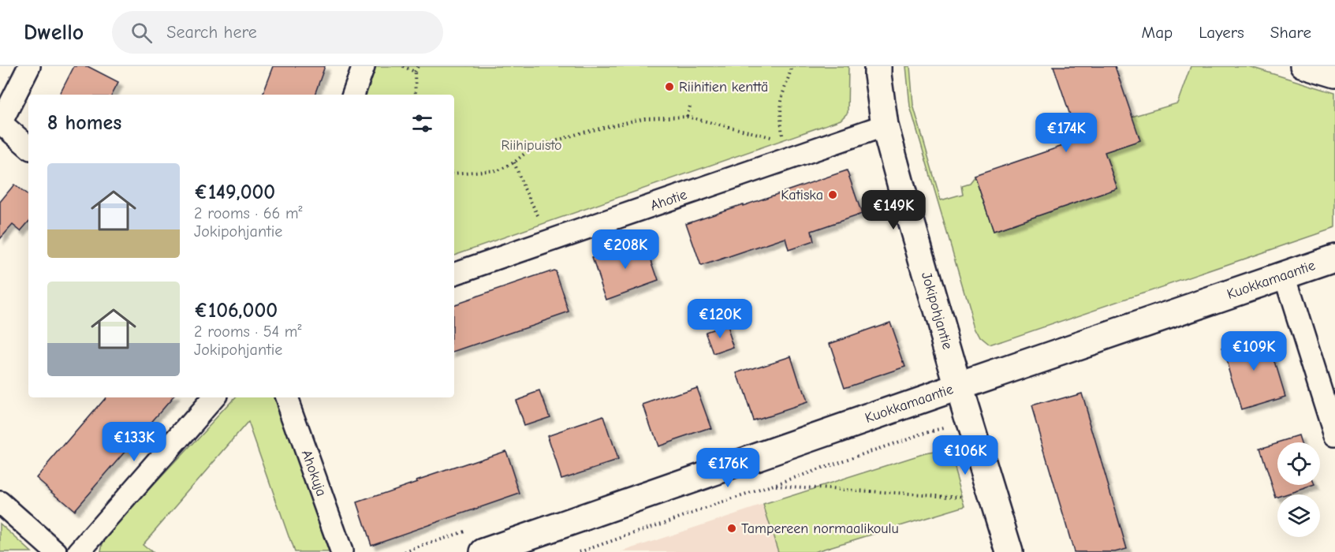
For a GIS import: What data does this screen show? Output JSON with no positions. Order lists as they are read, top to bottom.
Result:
{
  "streets": {
    "main road": ["Kuokkamaantie", "Jokipohjantie"],
    "street": ["Ahotie", "Ahokuja"]
  },
  "crossings": [
    ["Ahotie", "Jokipohjantie"],
    ["Kuokkamaantie", "Jokipohjantie"]
  ],
  "parks": ["Riihipuisto"],
  "places": ["Riihitien kenttä", "Katiska", "Tampereen normaalikoulu"],
  "page": {
    "header": "Dwello",
    "search": "Search here",
    "nav": ["Map", "Layers", "Share"],
    "heading": "8 homes",
    "price": [
      "€174K",
      "€149K",
      "€208K",
      "€120K",
      "€109K",
      "€133K",
      "€106K",
      "€176K"
    ],
    "list": [
      {
        "name": "€149,000",
        "note": "2 rooms · 66 m² · Jokipohjantie"
      },
      {
        "name": "€106,000",
        "note": "2 rooms · 54 m² · Jokipohjantie"
      }
    ]
  }
}
